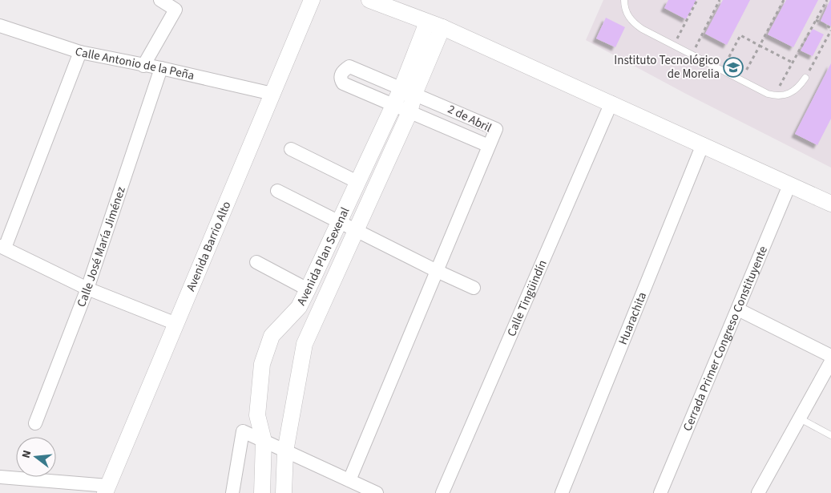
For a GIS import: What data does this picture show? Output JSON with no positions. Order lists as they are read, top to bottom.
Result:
{
  "streets": {
    "street": [
      "Calle Antonio de la Peña",
      "2 de Abril",
      "Calle José María Jiménez",
      "Avenida Barrio Alto",
      "Avenida Plan Sexenal",
      "Calle Tingüindín",
      "Huarachita",
      "Cerrada Primer Congreso Constituyente"
    ]
  },
  "crossings": [
    ["Calle Antonio de la Peña", "Calle José María Jiménez"],
    ["Calle Antonio de la Peña", "Avenida Barrio Alto"],
    ["2 de Abril", "Avenida Plan Sexenal"]
  ],
  "places": {
    "school or university": ["Instituto Tecnológico de Morelia"]
  },
  "north": "left"
}
